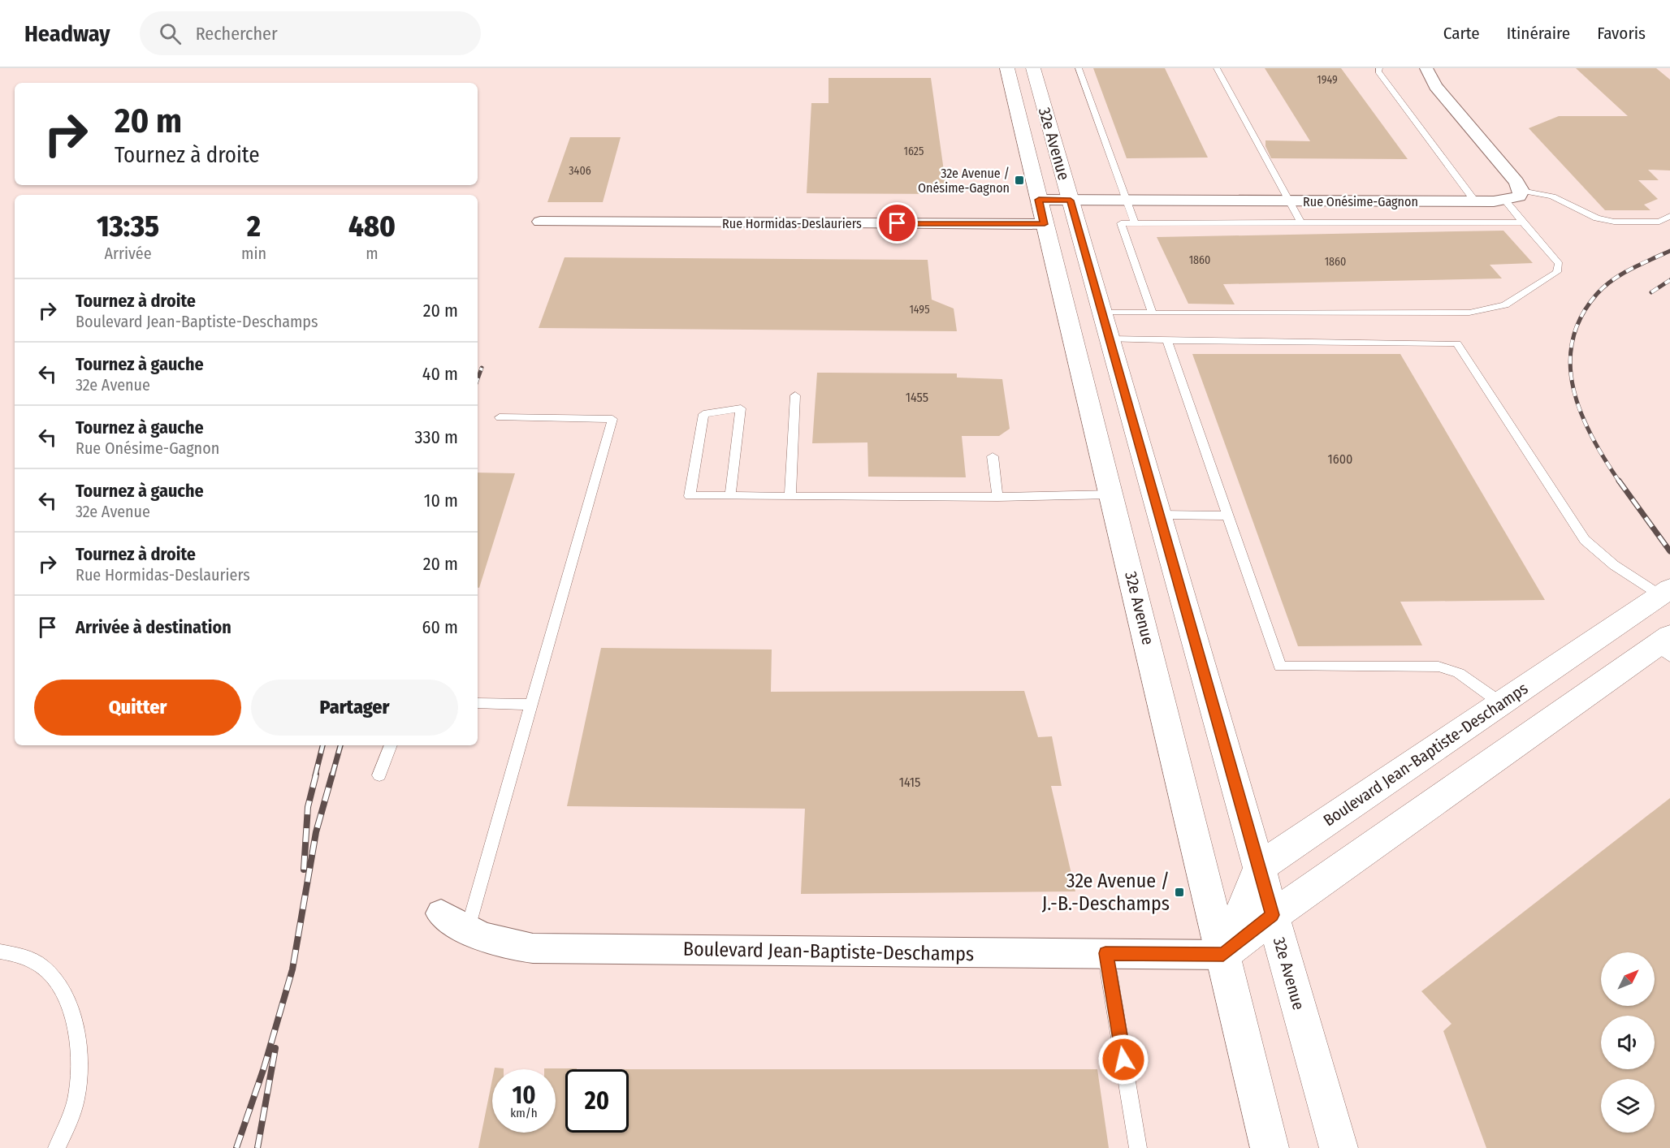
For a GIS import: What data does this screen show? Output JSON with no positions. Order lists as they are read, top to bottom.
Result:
{
  "streets": {
    "street": [
      "32e Avenue",
      "Rue Onésime-Gagnon",
      "Rue Hormidas-Deslauriers",
      "Boulevard Jean-Baptiste-Deschamps"
    ]
  },
  "crossings": [
    ["32e Avenue", "Rue Onésime-Gagnon"],
    ["32e Avenue", "Rue Hormidas-Deslauriers"],
    ["32e Avenue", "Boulevard Jean-Baptiste-Deschamps"],
    ["Rue Onésime-Gagnon", "Rue Hormidas-Deslauriers"]
  ],
  "places": {
    "transit": ["32e Avenue / Onésime-Gagnon", "32e Avenue / J.-B.-Deschamps"]
  },
  "house_numbers": [
    "1949",
    "1625",
    "3406",
    "1860",
    "1860",
    "1495",
    "1455",
    "1600",
    "1415"
  ],
  "north": "top right",
  "page": {
    "header": "Headway",
    "search": "Rechercher",
    "nav": ["Carte", "Itinéraire", "Favoris"],
    "turn": ["20 m", "Tournez à droite"],
    "eta": [
      "13:35",
      "Arrivée",
      "2",
      "min",
      "480",
      "m"
    ],
    "list": [
      {
        "name": "Tournez à droite",
        "note": "Boulevard Jean-Baptiste-Deschamps",
        "value": "20 m"
      },
      {
        "name": "Tournez à gauche",
        "note": "32e Avenue",
        "value": "40 m"
      },
      {
        "name": "Tournez à gauche",
        "note": "Rue Onésime-Gagnon",
        "value": "330 m"
      },
      {
        "name": "Tournez à gauche",
        "note": "32e Avenue",
        "value": "10 m"
      },
      {
        "name": "Tournez à droite",
        "note": "Rue Hormidas-Deslauriers",
        "value": "20 m"
      },
      {
        "name": "Arrivée à destination",
        "value": "60 m"
      }
    ],
    "buttons": ["Quitter", "Partager"],
    "speed": "10 km/h",
    "limit": "20"
  }
}
